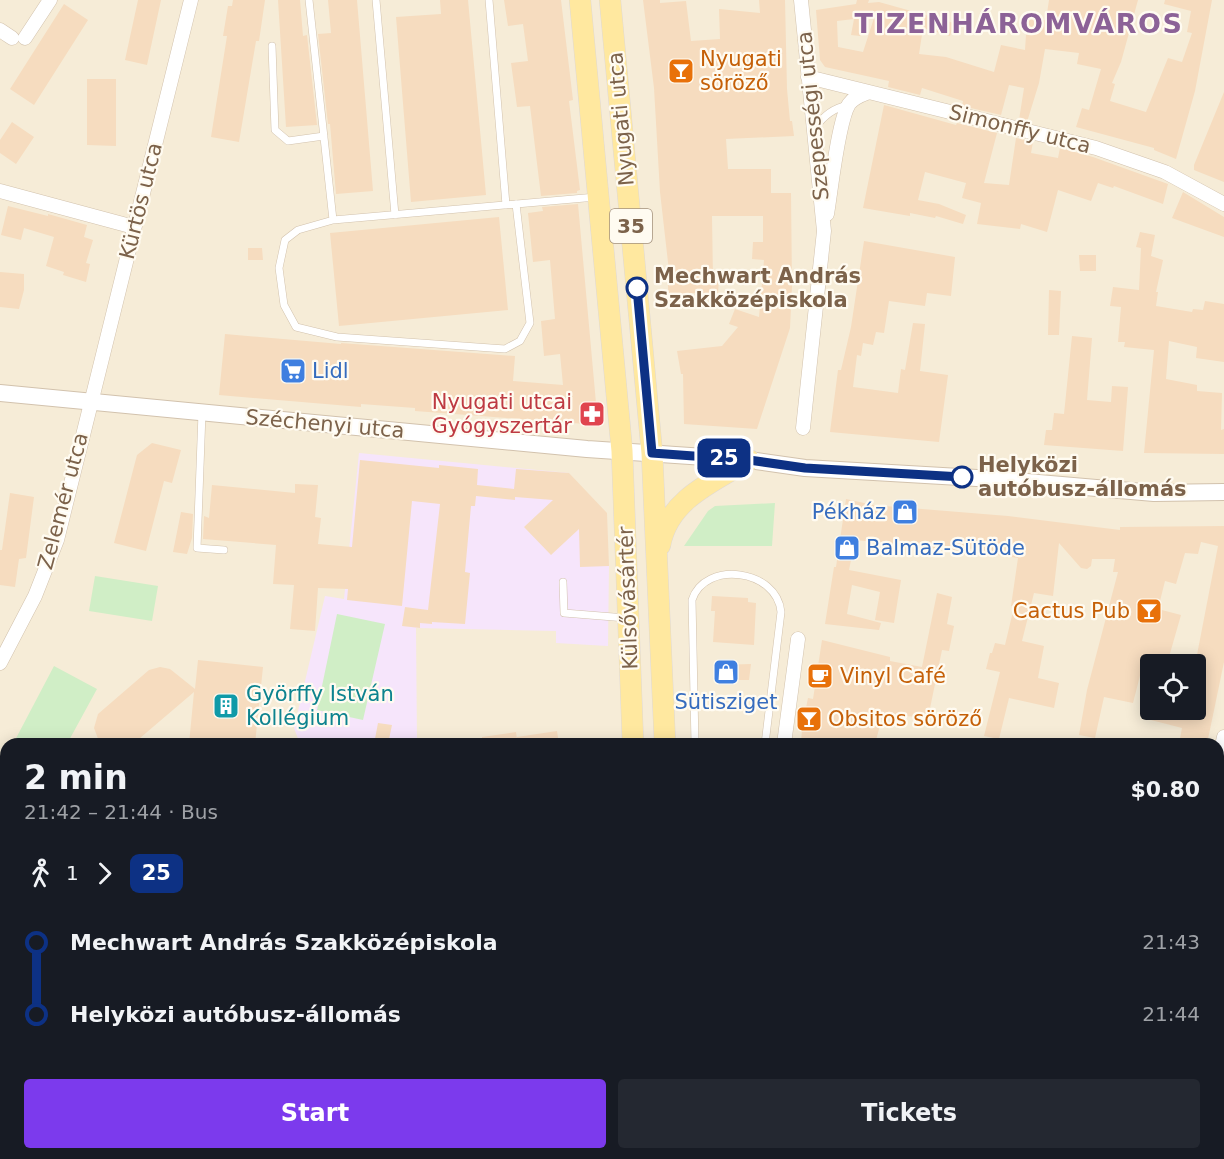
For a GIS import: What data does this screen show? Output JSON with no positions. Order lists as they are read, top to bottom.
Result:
{
  "streets": {
    "main road": ["Nyugati utca", "35", "Külsővásártér"],
    "street": [
      "Szepességi utca",
      "Simonffy utca",
      "Kürtös utca",
      "Széchenyi utca",
      "Zelemér utca"
    ]
  },
  "crossings": [
    ["Szepességi utca", "Simonffy utca"],
    ["Nyugati utca", "Széchenyi utca"],
    ["Nyugati utca", "Külsővásártér"],
    ["Kürtös utca", "Széchenyi utca"],
    ["Kürtös utca", "Zelemér utca"],
    ["Széchenyi utca", "Zelemér utca"],
    ["Széchenyi utca", "Külsővásártér"]
  ],
  "districts": ["TIZENHÁROMVÁROS"],
  "places": {
    "bar": ["Nyugati söröző", "Cactus Pub", "Obsitos söröző"],
    "other": ["Mechwart András Szakközépiskola", "Helyközi autóbusz-állomás"],
    "supermarket": ["Lidl"],
    "pharmacy": ["Nyugati utcai Gyógyszertár"],
    "shop": ["Pékház", "Balmaz-Sütöde", "Sütisziget"],
    "cafe": ["Vinyl Café"],
    "building": ["Györffy István Kollégium"]
  },
  "lines": ["bus line 25"],
  "page": {
    "on_map": "25",
    "heading": ["2 min", "21:42 – 21:44 · Bus", "$0.80"],
    "legs": ["1", "25"],
    "list": [
      {
        "name": "Mechwart András Szakközépiskola",
        "value": "21:43"
      },
      {
        "name": "Helyközi autóbusz-állomás",
        "value": "21:44"
      }
    ],
    "buttons": ["Start", "Tickets"]
  }
}
